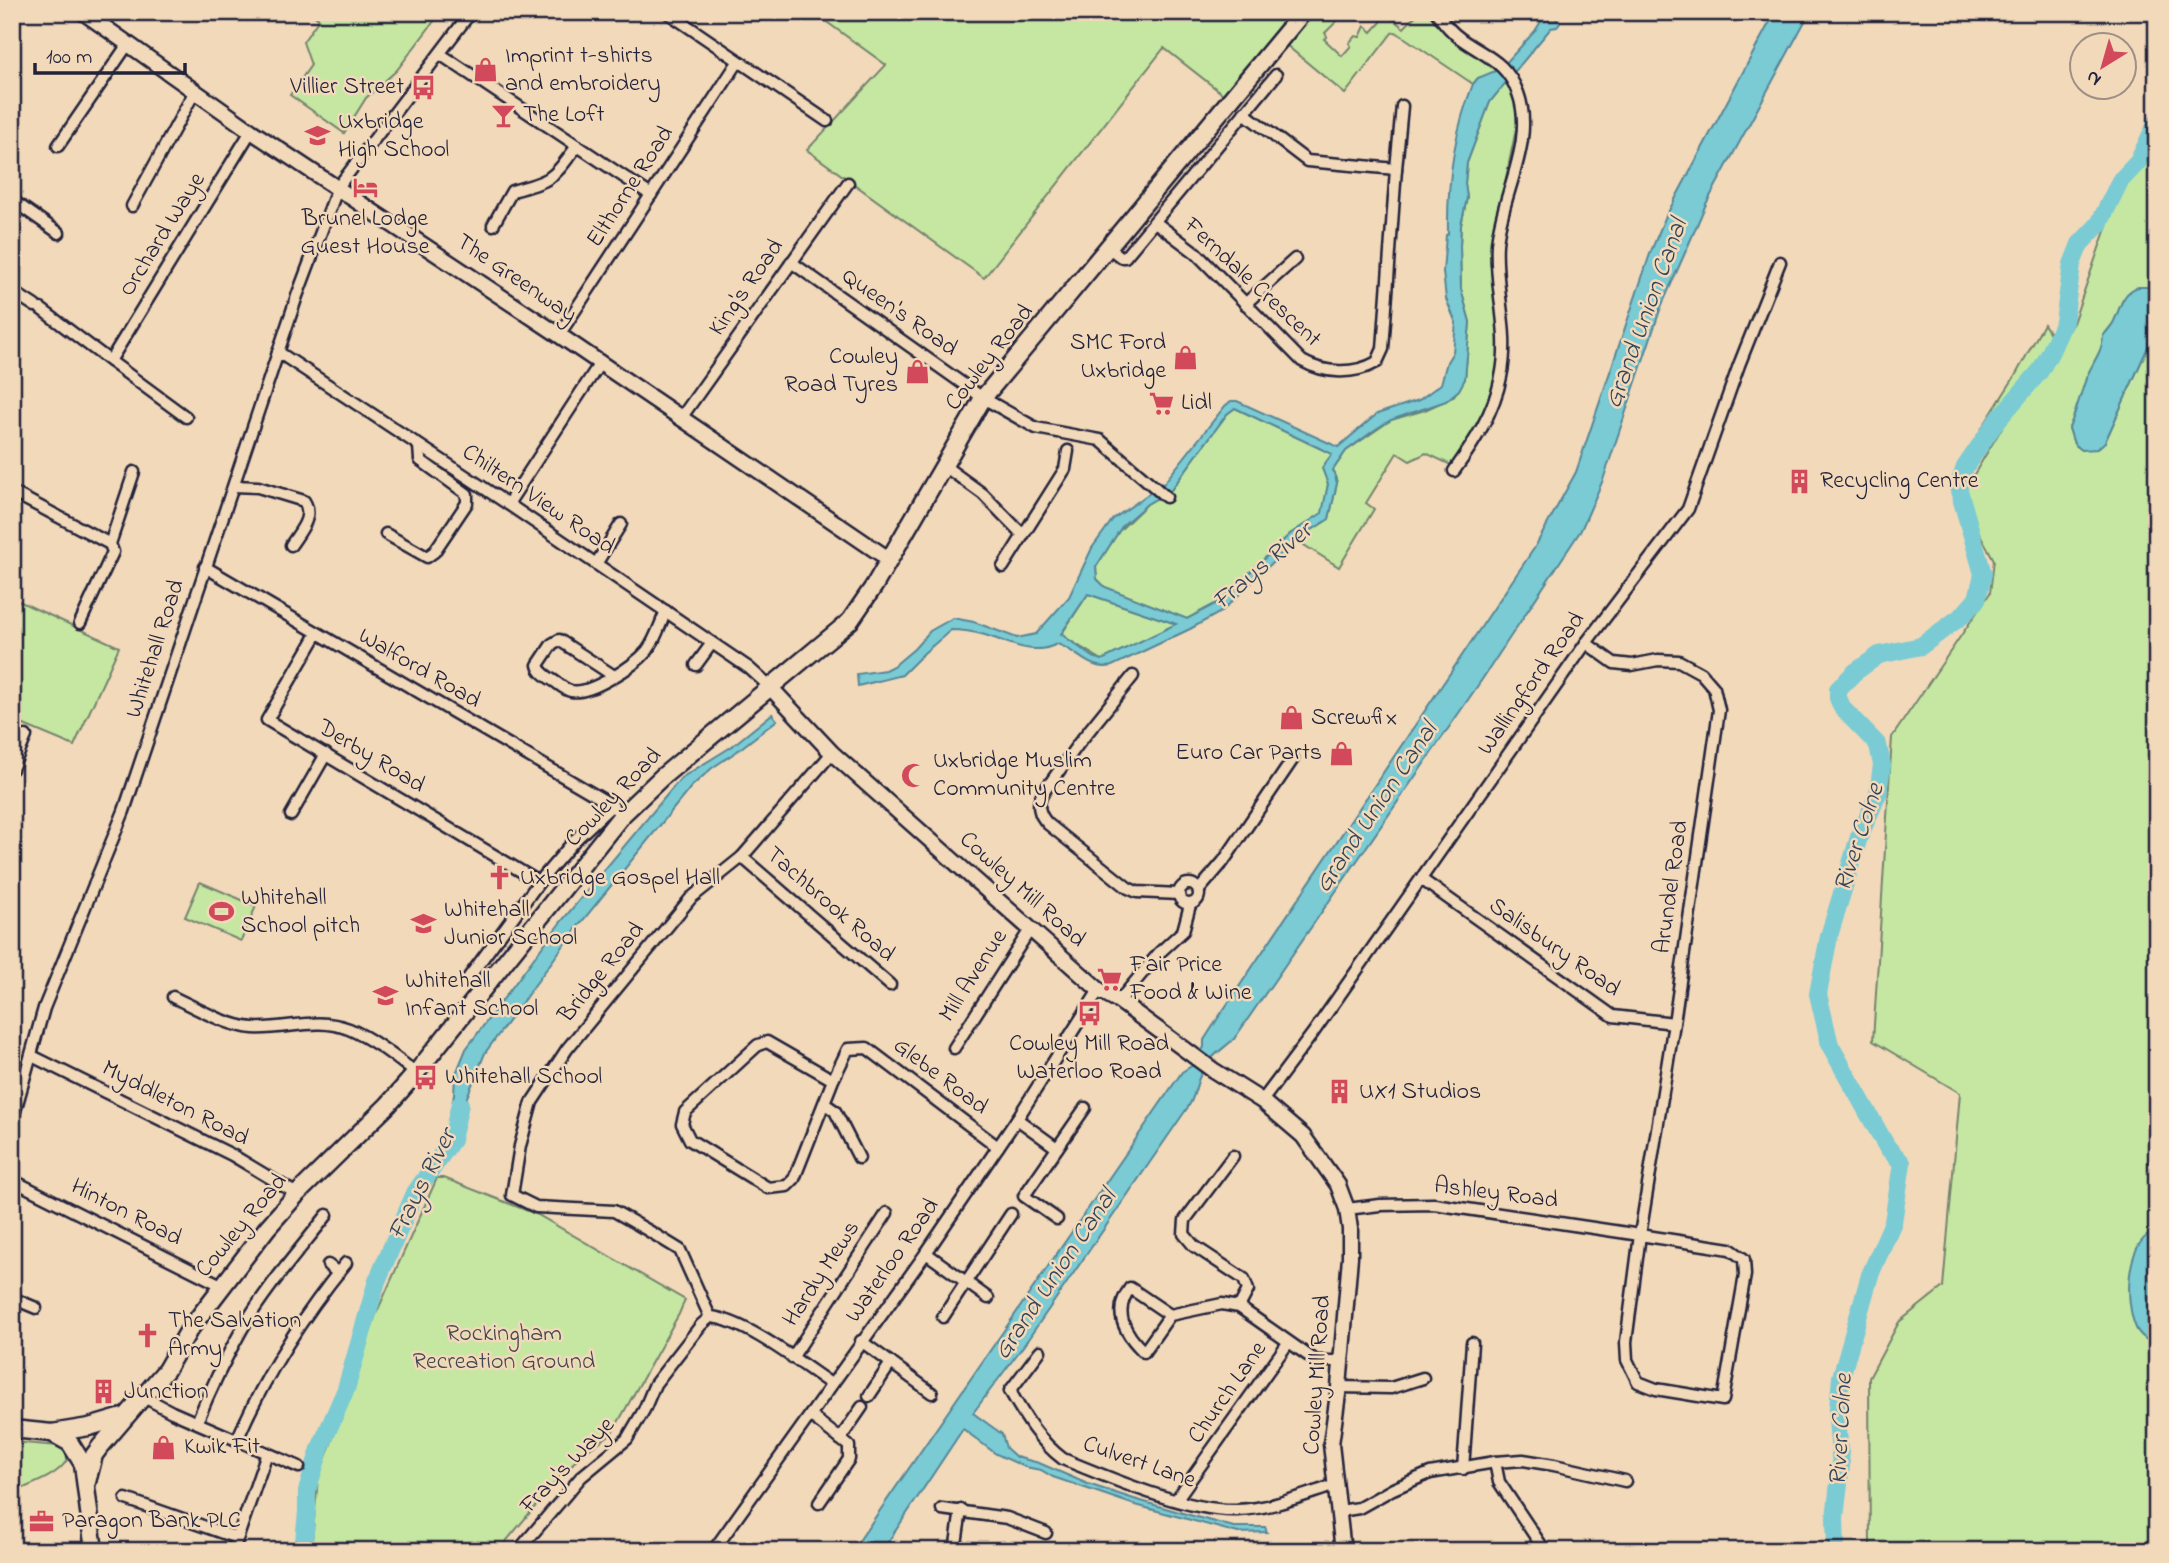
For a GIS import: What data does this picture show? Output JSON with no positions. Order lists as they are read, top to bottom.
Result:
{
  "streets": {
    "main road": ["Cowley Road"],
    "street": [
      "Elthorne Road",
      "Orchard Waye",
      "The Greenway",
      "Ferndale Crescent",
      "King's Road",
      "Queen's Road",
      "Chiltern View Road",
      "Whitehall Road",
      "Walford Road",
      "Wallingford Road",
      "Derby Road",
      "Arundel Road",
      "Cowley Mill Road",
      "Tachbrook Road",
      "Salisbury Road",
      "Bridge Road",
      "Mill Avenue",
      "Glebe Road",
      "Myddleton Road",
      "Ashley Road",
      "Hinton Road",
      "Waterloo Road",
      "Hardy Mews",
      "Church Lane",
      "Culvert Lane",
      "Fray's Waye"
    ]
  },
  "crossings": [
    ["Elthorne Road", "The Greenway"],
    ["Orchard Waye", "The Greenway"],
    ["The Greenway", "King's Road"],
    ["The Greenway", "Cowley Road"],
    ["The Greenway", "Whitehall Road"],
    ["King's Road", "Queen's Road"],
    ["Queen's Road", "Cowley Road"],
    ["Cowley Road", "Chiltern View Road"],
    ["Cowley Road", "Walford Road"],
    ["Cowley Road", "Cowley Mill Road"],
    ["Cowley Road", "Myddleton Road"],
    ["Cowley Road", "Hinton Road"],
    ["Chiltern View Road", "Whitehall Road"],
    ["Chiltern View Road", "Cowley Mill Road"],
    ["Whitehall Road", "Walford Road"],
    ["Whitehall Road", "Myddleton Road"],
    ["Walford Road", "Derby Road"],
    ["Wallingford Road", "Arundel Road"],
    ["Wallingford Road", "Cowley Mill Road"],
    ["Wallingford Road", "Salisbury Road"],
    ["Arundel Road", "Salisbury Road"],
    ["Arundel Road", "Ashley Road"],
    ["Cowley Mill Road", "Bridge Road"],
    ["Cowley Mill Road", "Mill Avenue"],
    ["Cowley Mill Road", "Ashley Road"],
    ["Cowley Mill Road", "Waterloo Road"],
    ["Cowley Mill Road", "Culvert Lane"],
    ["Tachbrook Road", "Bridge Road"],
    ["Bridge Road", "Fray's Waye"],
    ["Glebe Road", "Waterloo Road"],
    ["Church Lane", "Culvert Lane"]
  ],
  "water": ["Grand Union Canal", "Frays River", "River Colne"],
  "parks": ["Rockingham Recreation Ground"],
  "places": {
    "shop": [
      "Imprint t-shirts and embroidery",
      "SMC Ford Uxbridge",
      "Cowley Road Tyres",
      "Screwfix",
      "Euro Car Parts",
      "Kwik Fit"
    ],
    "bus stop": ["Villier Street", "Cowley Mill Road Waterloo Road", "Whitehall School"],
    "bar": ["The Loft"],
    "school or university": ["Uxbridge High School", "Whitehall Junior School", "Whitehall Infant School"],
    "hotel": ["Brunel Lodge Guest House"],
    "supermarket": ["Lidl", "Fair Price Food & Wine"],
    "building": ["Recycling Centre", "UX1 Studios", "Junction"],
    "mosque": ["Uxbridge Muslim Community Centre"],
    "church": ["Uxbridge Gospel Hall", "The Salvation Army"],
    "sports": ["Whitehall School pitch"],
    "office": ["Paragon Bank PLC"]
  },
  "scale_bar": "100 m",
  "north": "bottom left"
}
